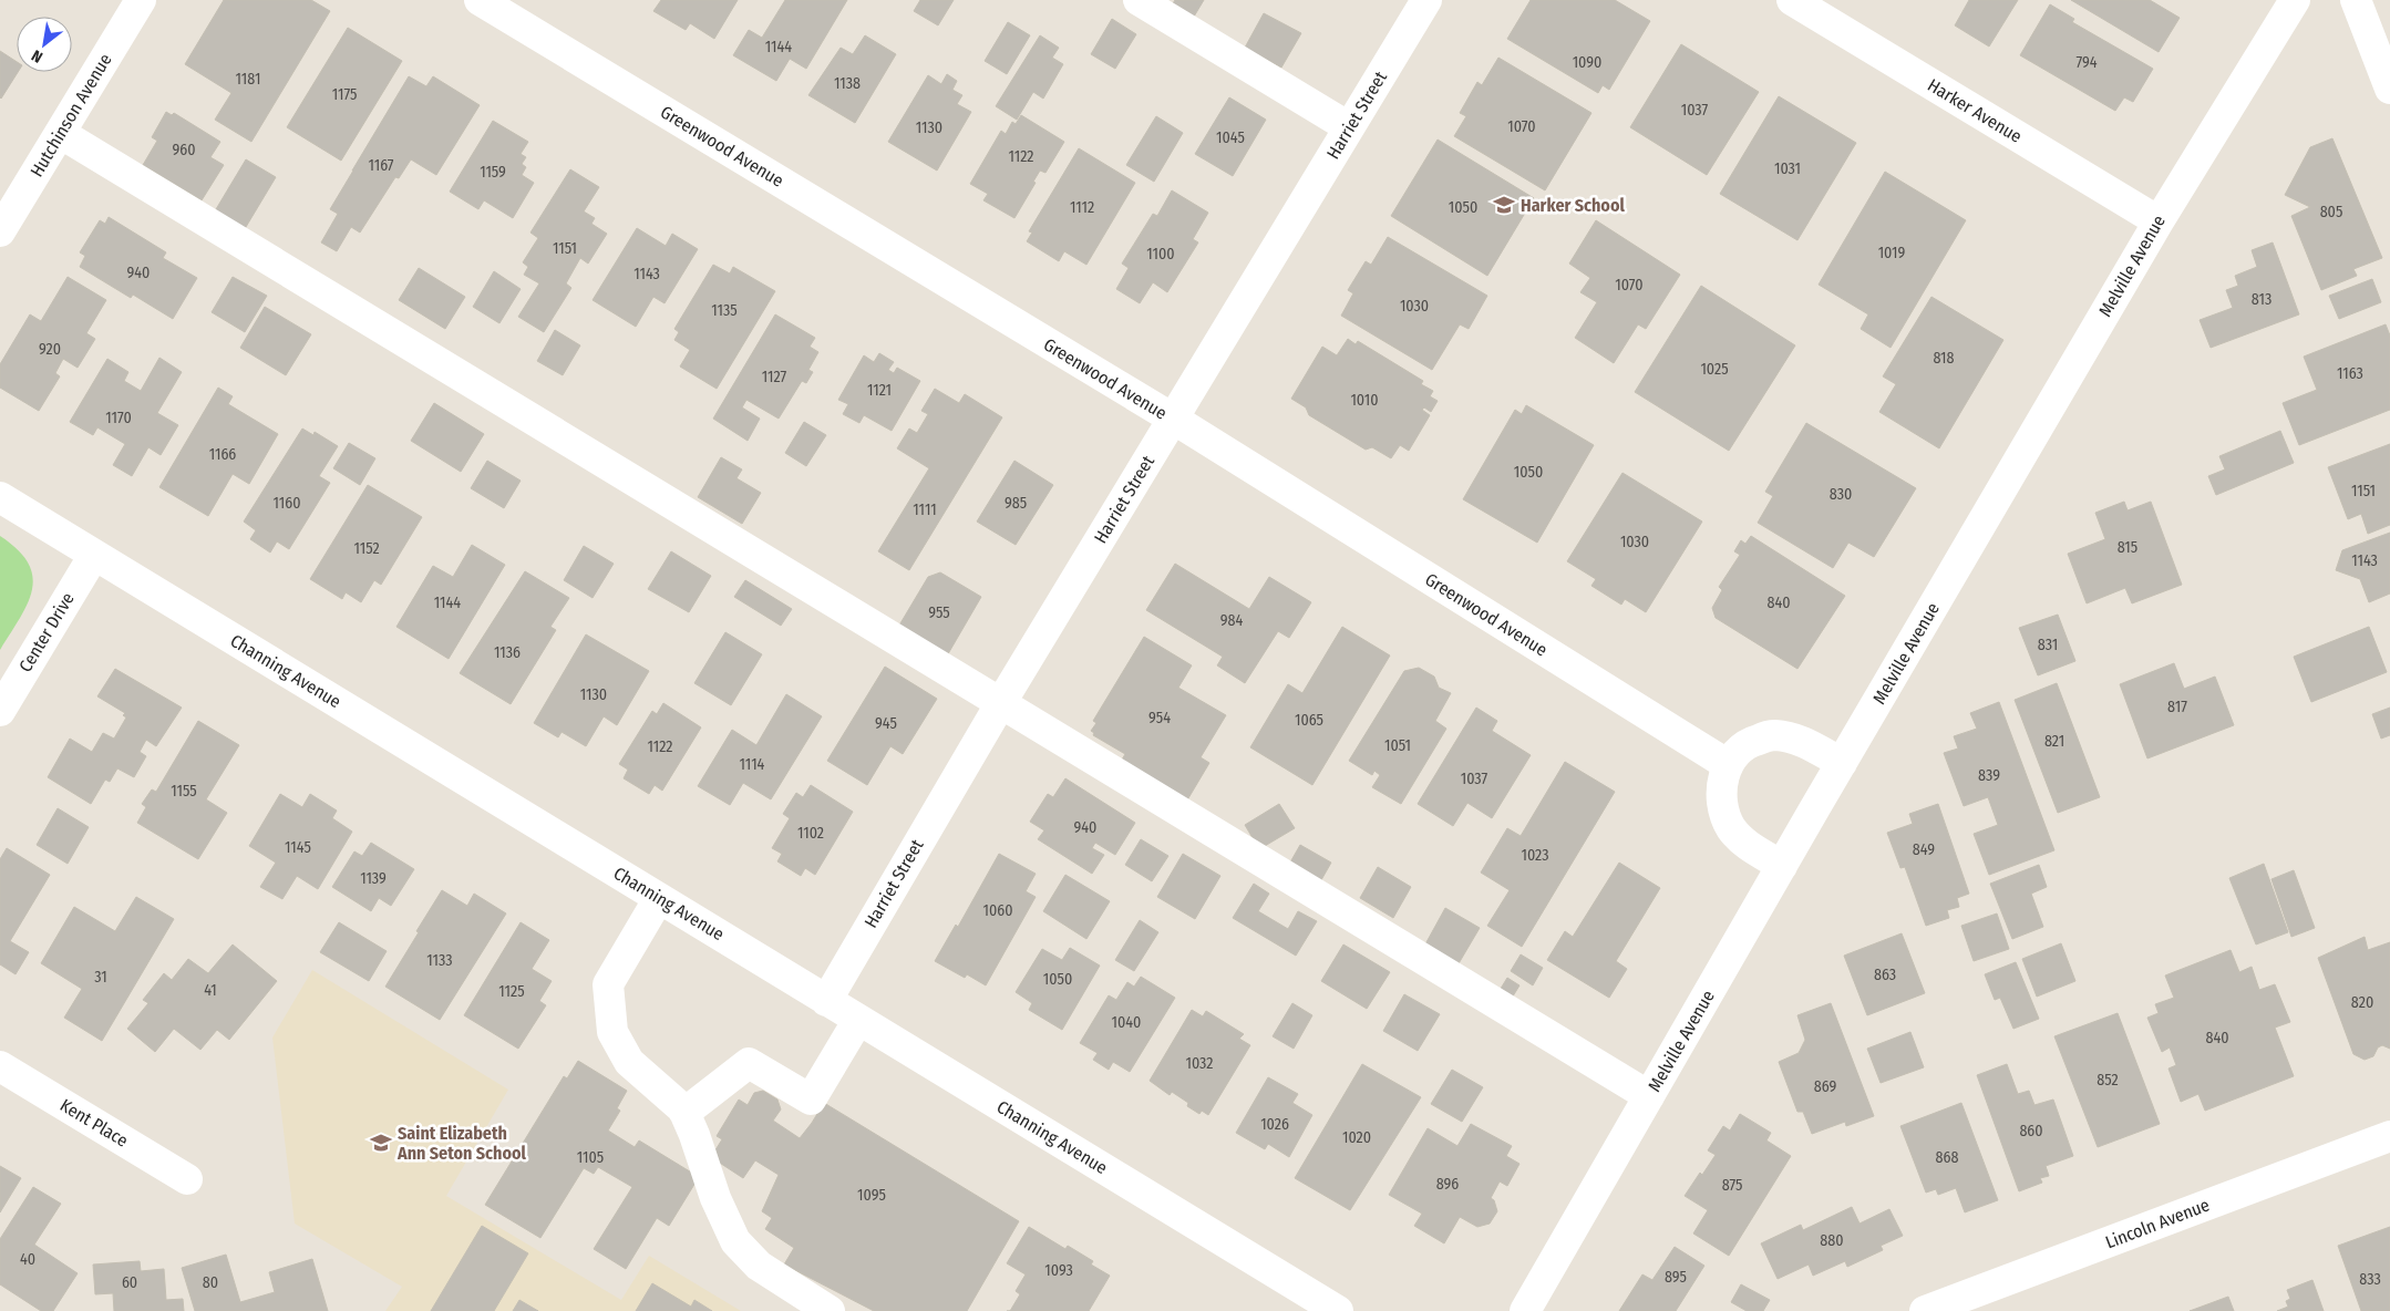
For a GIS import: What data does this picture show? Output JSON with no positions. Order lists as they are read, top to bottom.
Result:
{
  "streets": {
    "street": [
      "Harker Avenue",
      "Hutchinson Avenue",
      "Harriet Street",
      "Greenwood Avenue",
      "Melville Avenue",
      "Center Drive",
      "Channing Avenue",
      "Kent Place",
      "Lincoln Avenue"
    ]
  },
  "crossings": [
    ["Harker Avenue", "Melville Avenue"],
    ["Harriet Street", "Greenwood Avenue"],
    ["Harriet Street", "Channing Avenue"],
    ["Center Drive", "Channing Avenue"]
  ],
  "places": {
    "school or university": ["Harker School", "Saint Elizabeth Ann Seton School"]
  },
  "house_numbers": [
    "1144",
    "1090",
    "794",
    "1181",
    "1138",
    "1175",
    "1037",
    "1070",
    "1130",
    "1045",
    "960",
    "1122",
    "1167",
    "1031",
    "1159",
    "1112",
    "1050",
    "805",
    "1151",
    "1019",
    "1100",
    "940",
    "1143",
    "1070",
    "813",
    "1030",
    "1135",
    "920",
    "818",
    "1025",
    "1163",
    "1127",
    "1121",
    "1010",
    "1170",
    "1166",
    "1050",
    "1151",
    "830",
    "1160",
    "985",
    "1111",
    "1030",
    "815",
    "1152",
    "1143",
    "1144",
    "840",
    "955",
    "984",
    "831",
    "1136",
    "1130",
    "817",
    "954",
    "1065",
    "945",
    "821",
    "1051",
    "1122",
    "1114",
    "839",
    "1037",
    "1155",
    "940",
    "1102",
    "1145",
    "849",
    "1023",
    "1139",
    "1060",
    "1133",
    "863",
    "31",
    "1050",
    "41",
    "1125",
    "820",
    "1040",
    "840",
    "1032",
    "852",
    "869",
    "1026",
    "860",
    "1020",
    "1105",
    "868",
    "896",
    "875",
    "1095",
    "880",
    "40",
    "1093",
    "895",
    "833",
    "60",
    "80"
  ],
  "north": "bottom left"
}
